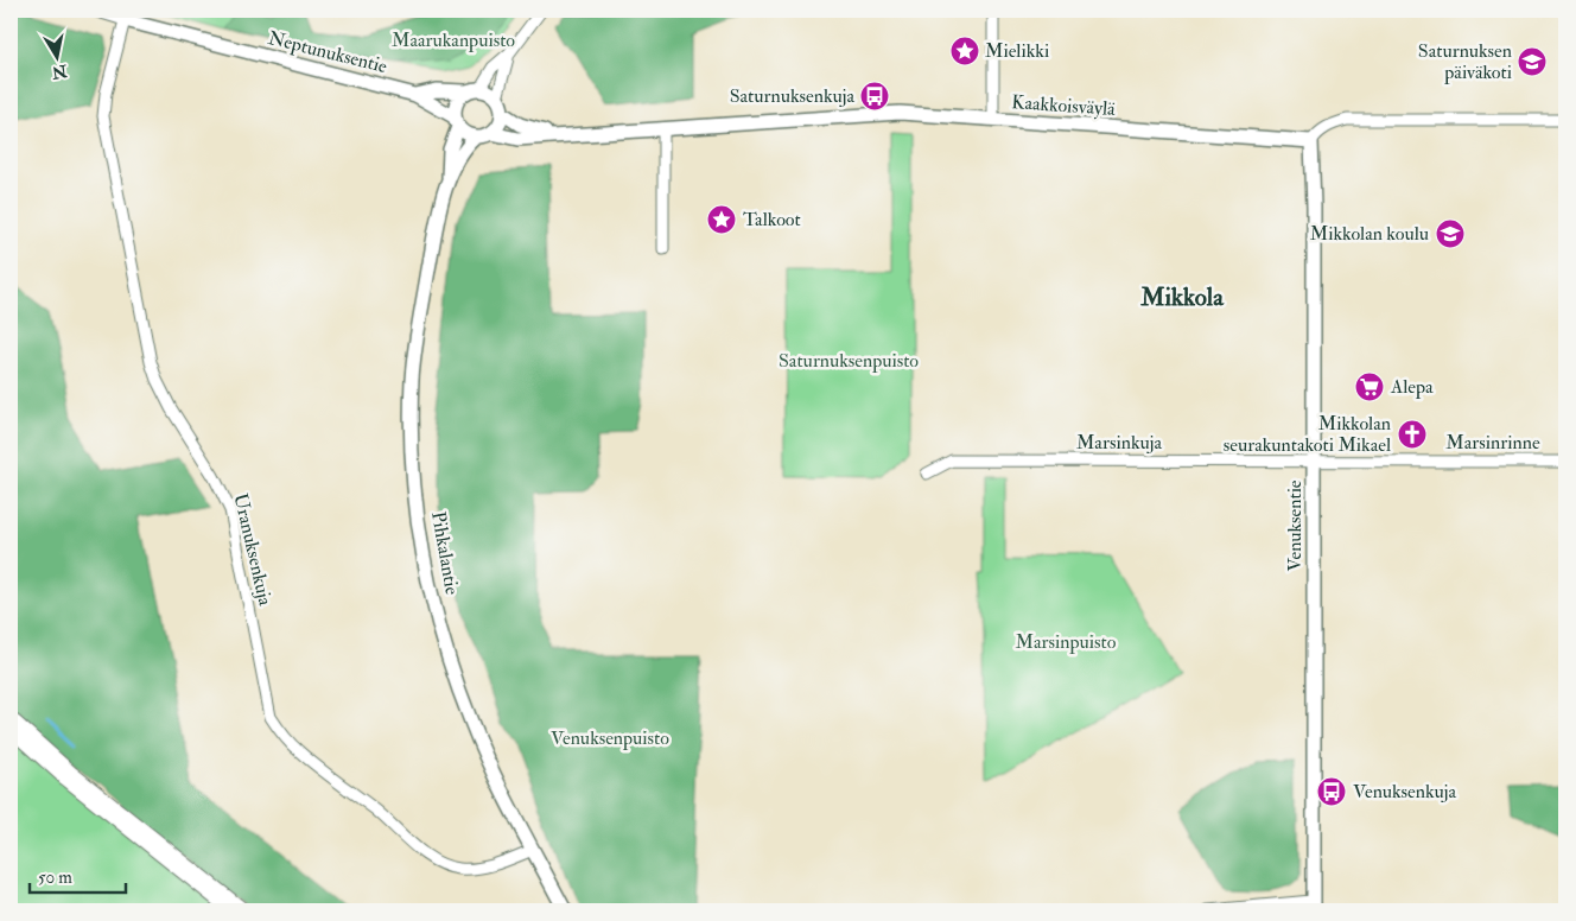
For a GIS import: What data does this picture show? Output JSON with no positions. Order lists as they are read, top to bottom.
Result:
{
  "streets": {
    "street": [
      "Neptunuksentie",
      "Kaakkoisväylä",
      "Marsinkuja",
      "Marsinrinne",
      "Venuksentie",
      "Uranuksenkuja",
      "Pihkalantie"
    ]
  },
  "crossings": [
    ["Neptunuksentie", "Kaakkoisväylä"],
    ["Neptunuksentie", "Uranuksenkuja"],
    ["Neptunuksentie", "Pihkalantie"],
    ["Kaakkoisväylä", "Venuksentie"],
    ["Kaakkoisväylä", "Pihkalantie"],
    ["Marsinkuja", "Marsinrinne"],
    ["Marsinkuja", "Venuksentie"],
    ["Marsinrinne", "Venuksentie"],
    ["Uranuksenkuja", "Pihkalantie"]
  ],
  "districts": ["Mikkola"],
  "parks": [
    "Maarukanpuisto",
    "Saturnuksenpuisto",
    "Marsinpuisto",
    "Venuksenpuisto"
  ],
  "places": {
    "place": ["Mielikki", "Talkoot"],
    "school or university": ["Saturnuksen päiväkoti", "Mikkolan koulu"],
    "bus stop": ["Saturnuksenkuja", "Venuksenkuja"],
    "supermarket": ["Alepa"],
    "church": ["Mikkolan seurakuntakoti Mikael"]
  },
  "scale_bar": "50 m",
  "north": "bottom"
}
